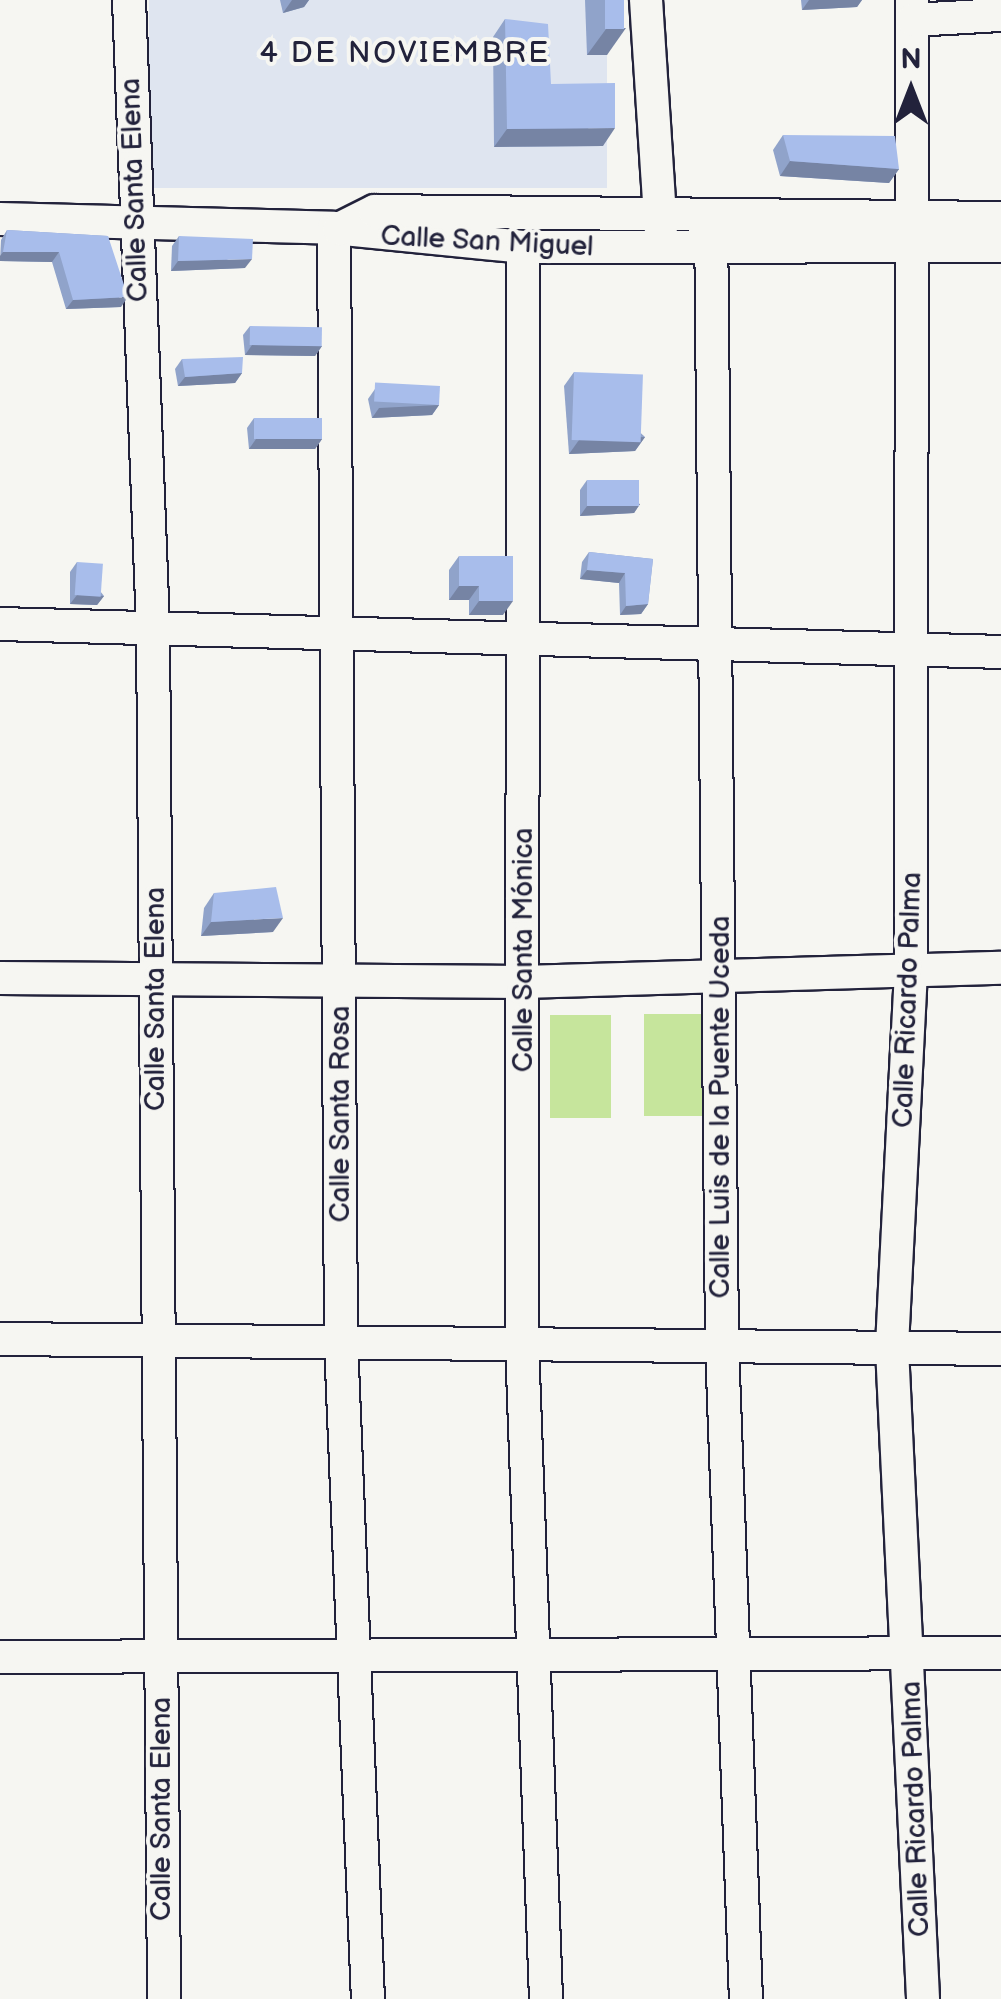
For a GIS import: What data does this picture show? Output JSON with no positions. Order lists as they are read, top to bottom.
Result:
{
  "streets": {
    "street": [
      "Calle Santa Elena",
      "Calle San Miguel",
      "Calle Santa Mónica",
      "Calle Ricardo Palma",
      "Calle Luis de la Puente Uceda",
      "Calle Santa Rosa"
    ]
  },
  "crossings": [
    ["Calle San Miguel", "Calle Santa Mónica"],
    ["Calle San Miguel", "Calle Ricardo Palma"],
    ["Calle San Miguel", "Calle Luis de la Puente Uceda"],
    ["Calle San Miguel", "Calle Santa Rosa"]
  ],
  "districts": ["4 DE NOVIEMBRE"],
  "north": "top"
}
